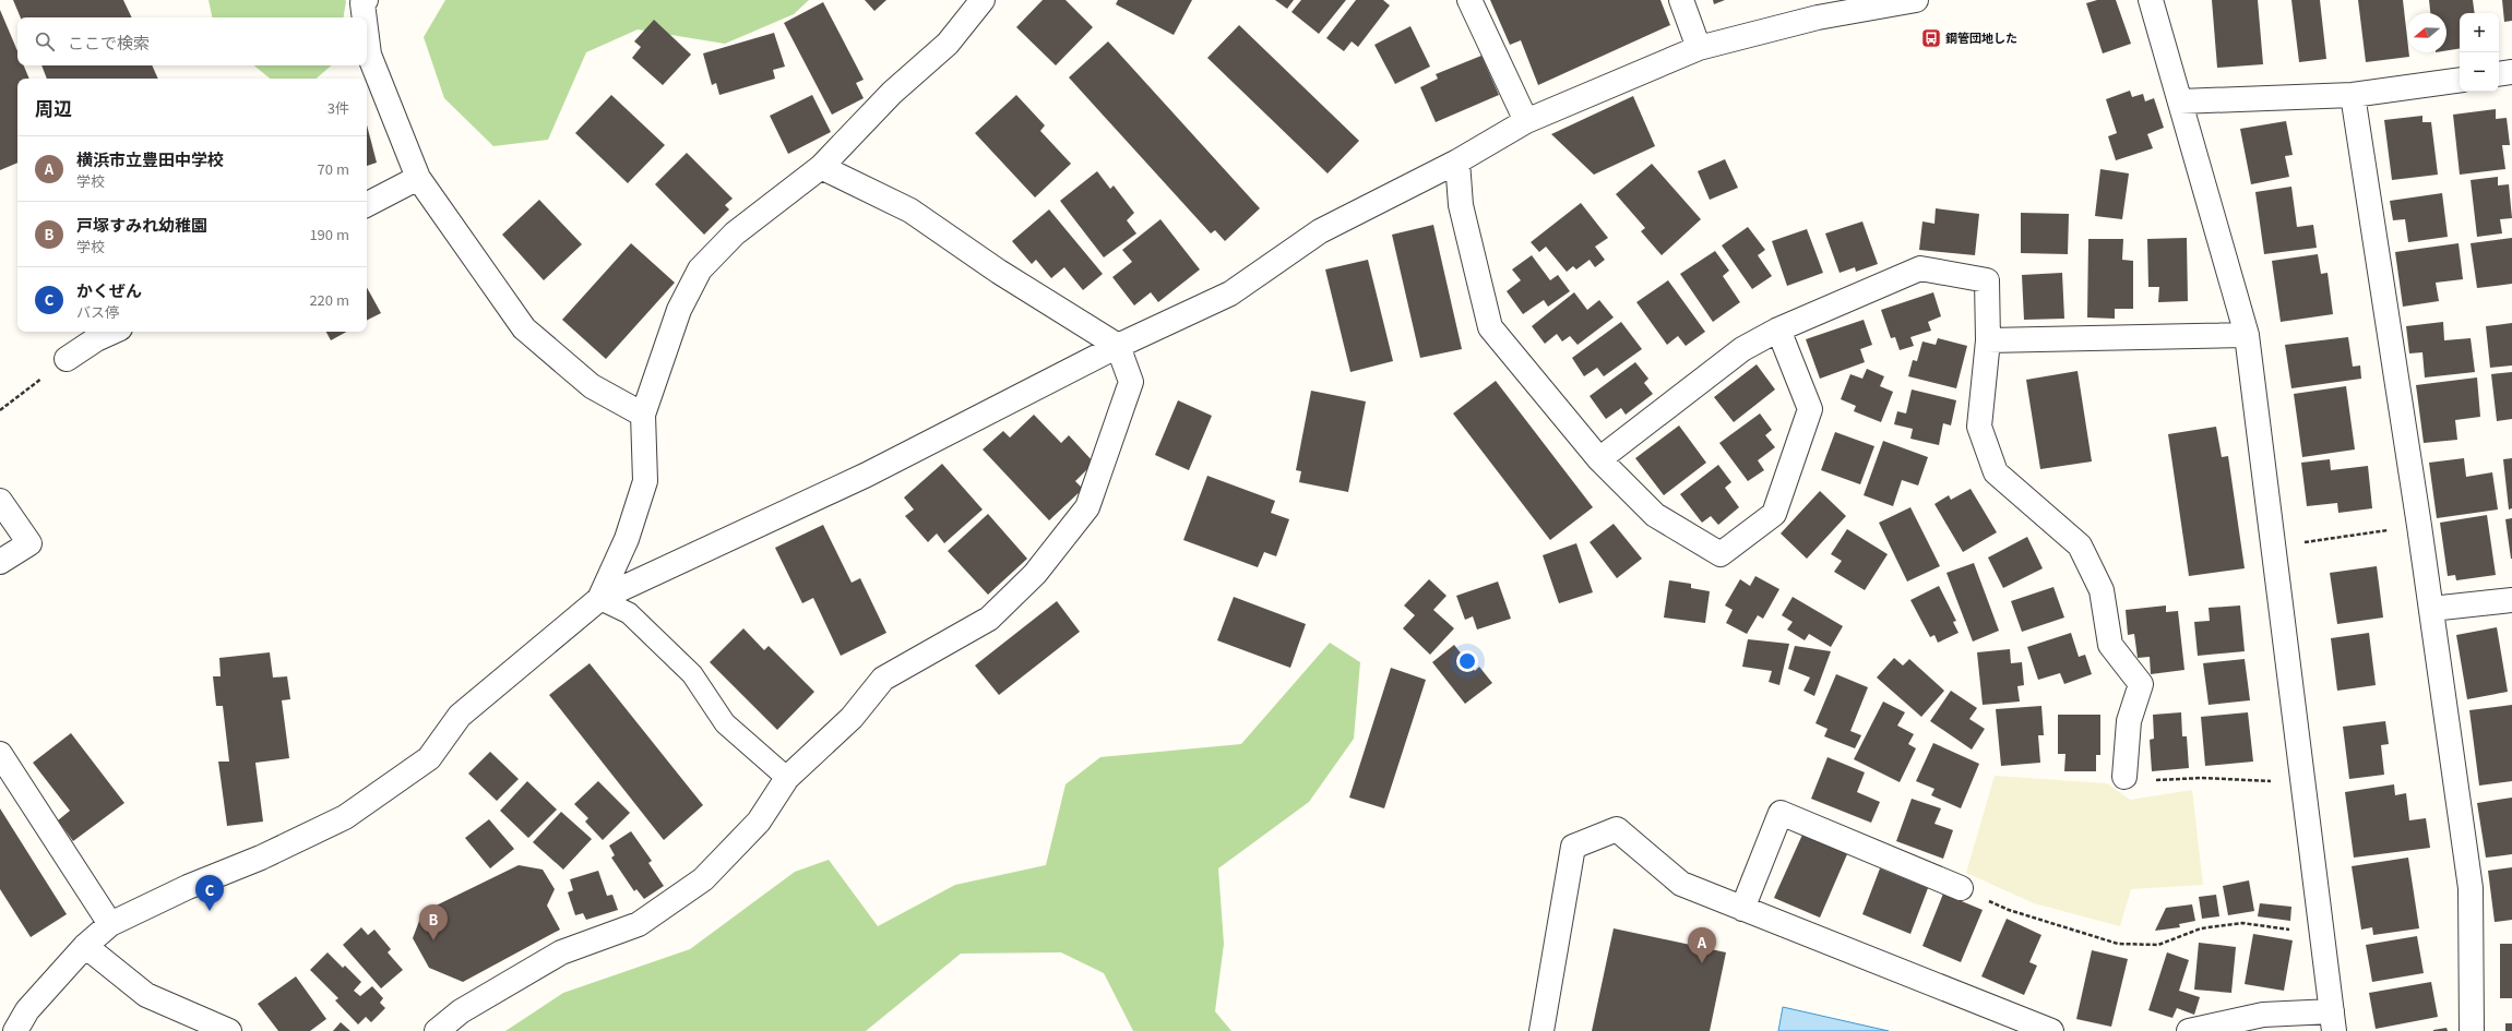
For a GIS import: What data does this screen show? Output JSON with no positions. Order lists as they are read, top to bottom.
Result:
{
  "places": {
    "bus stop": ["鋼管団地した"]
  },
  "north": "left",
  "page": {
    "map_buttons": ["+", "−"],
    "search": "ここで検索",
    "heading": ["周辺", "3件"],
    "list": [
      {
        "mark": "A",
        "name": "横浜市立豊田中学校",
        "note": "学校",
        "value": "70 m"
      },
      {
        "mark": "B",
        "name": "戸塚すみれ幼稚園",
        "note": "学校",
        "value": "190 m"
      },
      {
        "mark": "C",
        "name": "かくぜん",
        "note": "バス停",
        "value": "220 m"
      }
    ],
    "pins": ["C", "B", "A"]
  }
}
